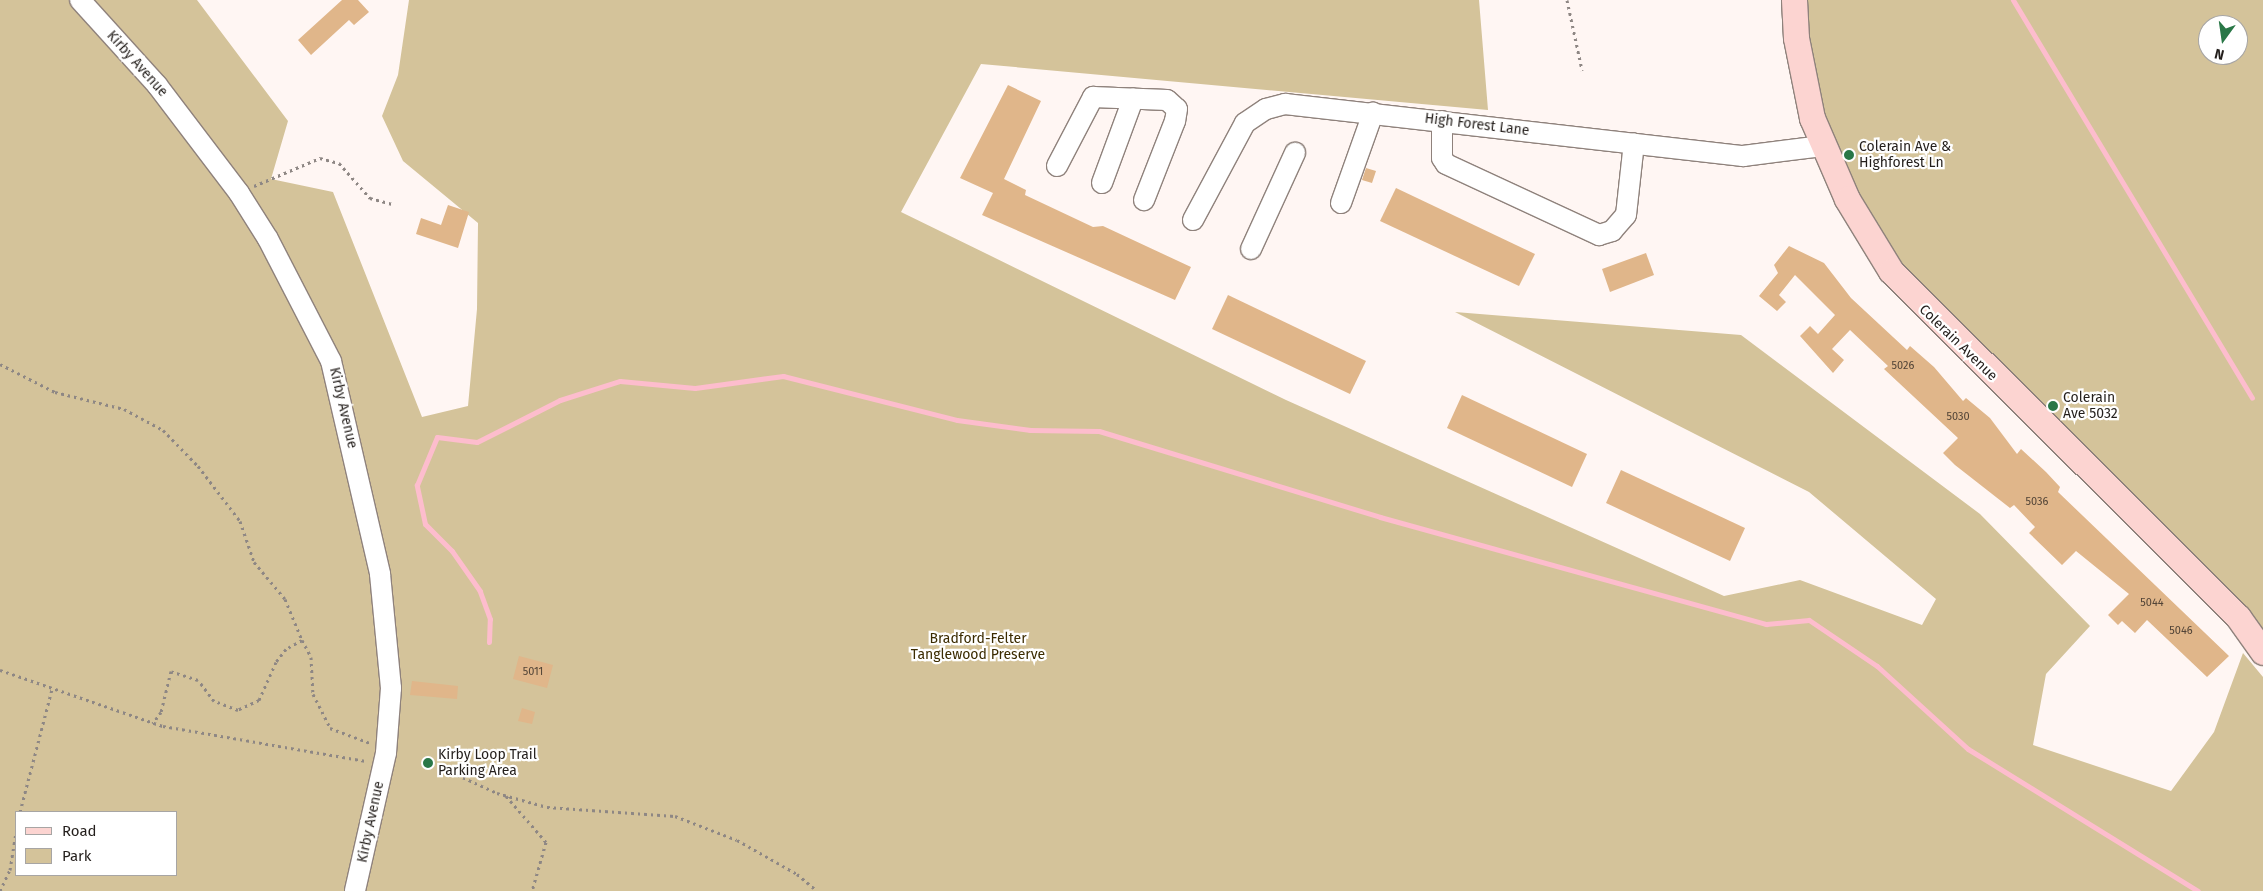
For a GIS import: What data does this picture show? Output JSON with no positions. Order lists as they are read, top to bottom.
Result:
{
  "streets": {
    "main road": ["Colerain Avenue"],
    "street": ["Kirby Avenue", "High Forest Lane"]
  },
  "crossings": [
    ["High Forest Lane", "Colerain Avenue"]
  ],
  "parks": ["Bradford-Felter Tanglewood Preserve"],
  "places": ["Colerain Ave & Highforest Ln", "Colerain Ave 5032", "Kirby Loop Trail Parking Area"],
  "house_numbers": [
    "5026",
    "5030",
    "5036",
    "5044",
    "5046",
    "5011"
  ],
  "legend": ["Road", "Park"],
  "north": "bottom"
}
